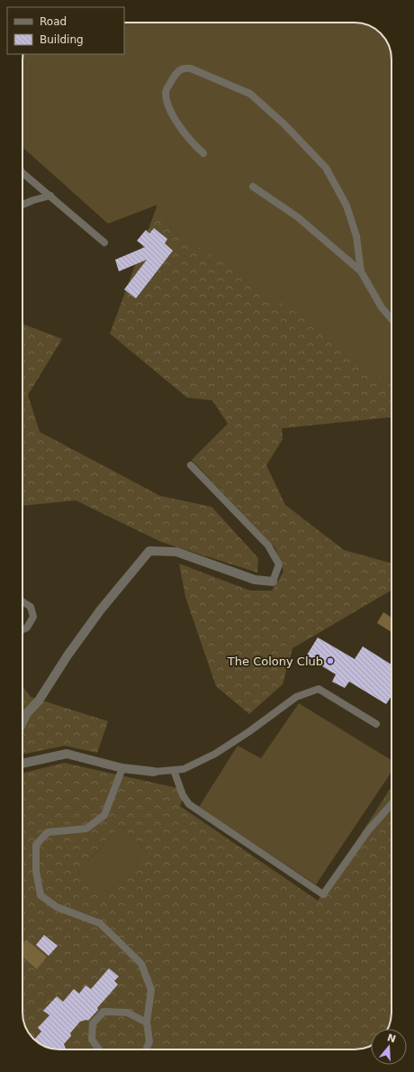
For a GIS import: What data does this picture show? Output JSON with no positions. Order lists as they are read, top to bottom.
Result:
{
  "places": ["The Colony Club"],
  "legend": ["Road", "Building"],
  "north": "top"
}
